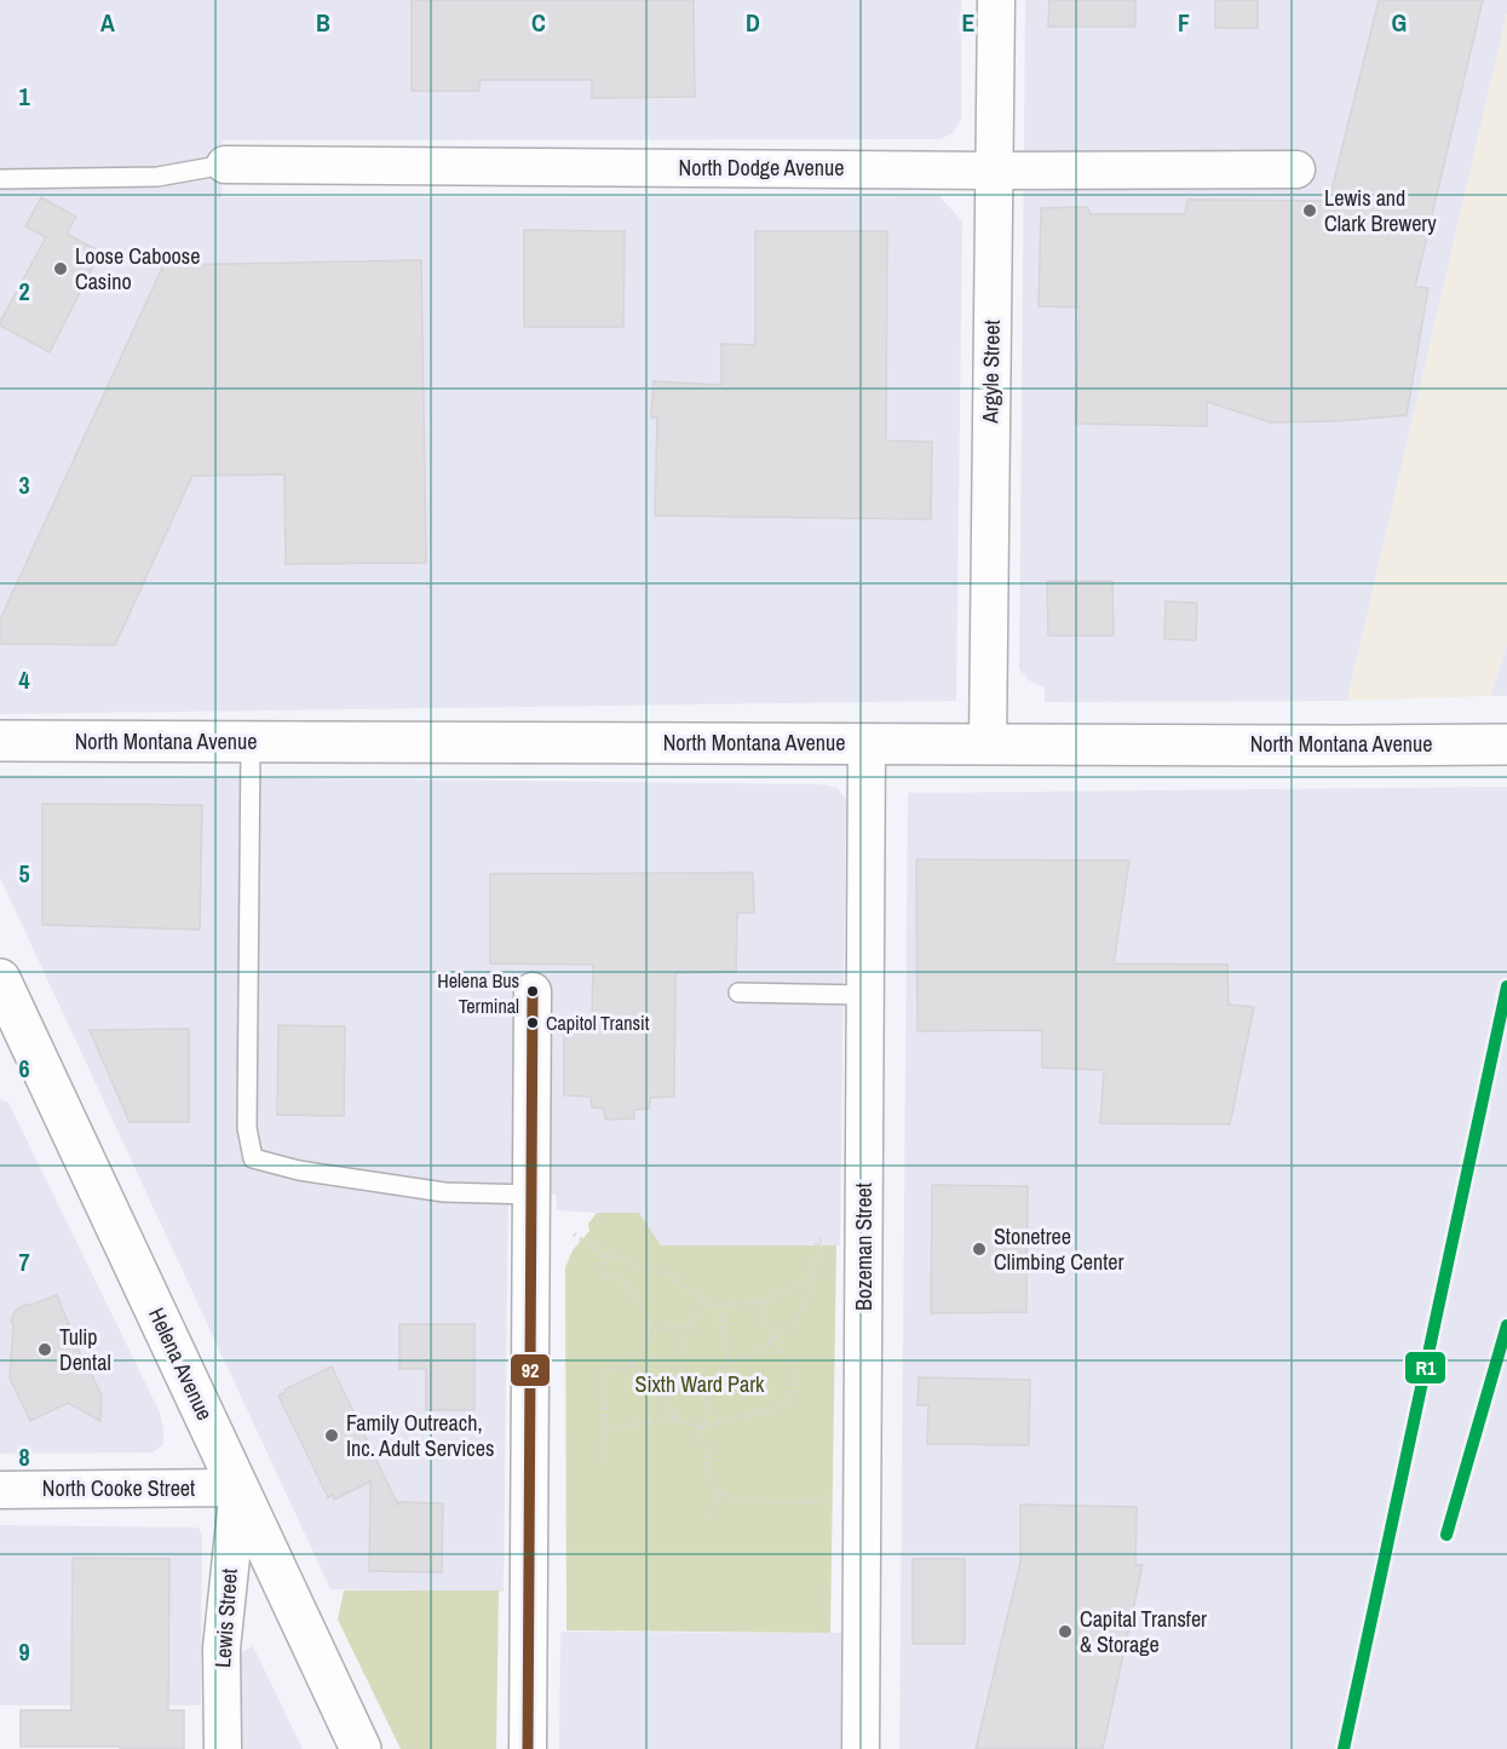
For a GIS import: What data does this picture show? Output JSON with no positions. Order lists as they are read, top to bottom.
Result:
{
  "streets": {
    "main road": ["North Montana Avenue", "Helena Avenue"],
    "street": [
      "North Dodge Avenue",
      "Argyle Street",
      "Bozeman Street",
      "North Cooke Street",
      "Lewis Street"
    ]
  },
  "crossings": [
    ["North Dodge Avenue", "Argyle Street"],
    ["Argyle Street", "North Montana Avenue"],
    ["North Montana Avenue", "Bozeman Street"],
    ["Helena Avenue", "North Cooke Street"],
    ["Helena Avenue", "Lewis Street"],
    ["North Cooke Street", "Lewis Street"]
  ],
  "parks": ["Sixth Ward Park"],
  "places": [
    "Lewis and Clark Brewery",
    "Loose Caboose Casino",
    "Helena Bus Terminal",
    "Capitol Transit",
    "Stonetree Climbing Center",
    "Tulip Dental",
    "Family Outreach, Inc. Adult Services",
    "Capital Transfer & Storage"
  ],
  "lines": ["transit line R1", "transit line 92"],
  "grid": {
    "columns": [
      "A",
      "B",
      "C",
      "D",
      "E",
      "F",
      "G"
    ],
    "rows": [
      "1",
      "2",
      "3",
      "4",
      "5",
      "6",
      "7",
      "8",
      "9"
    ]
  }
}
